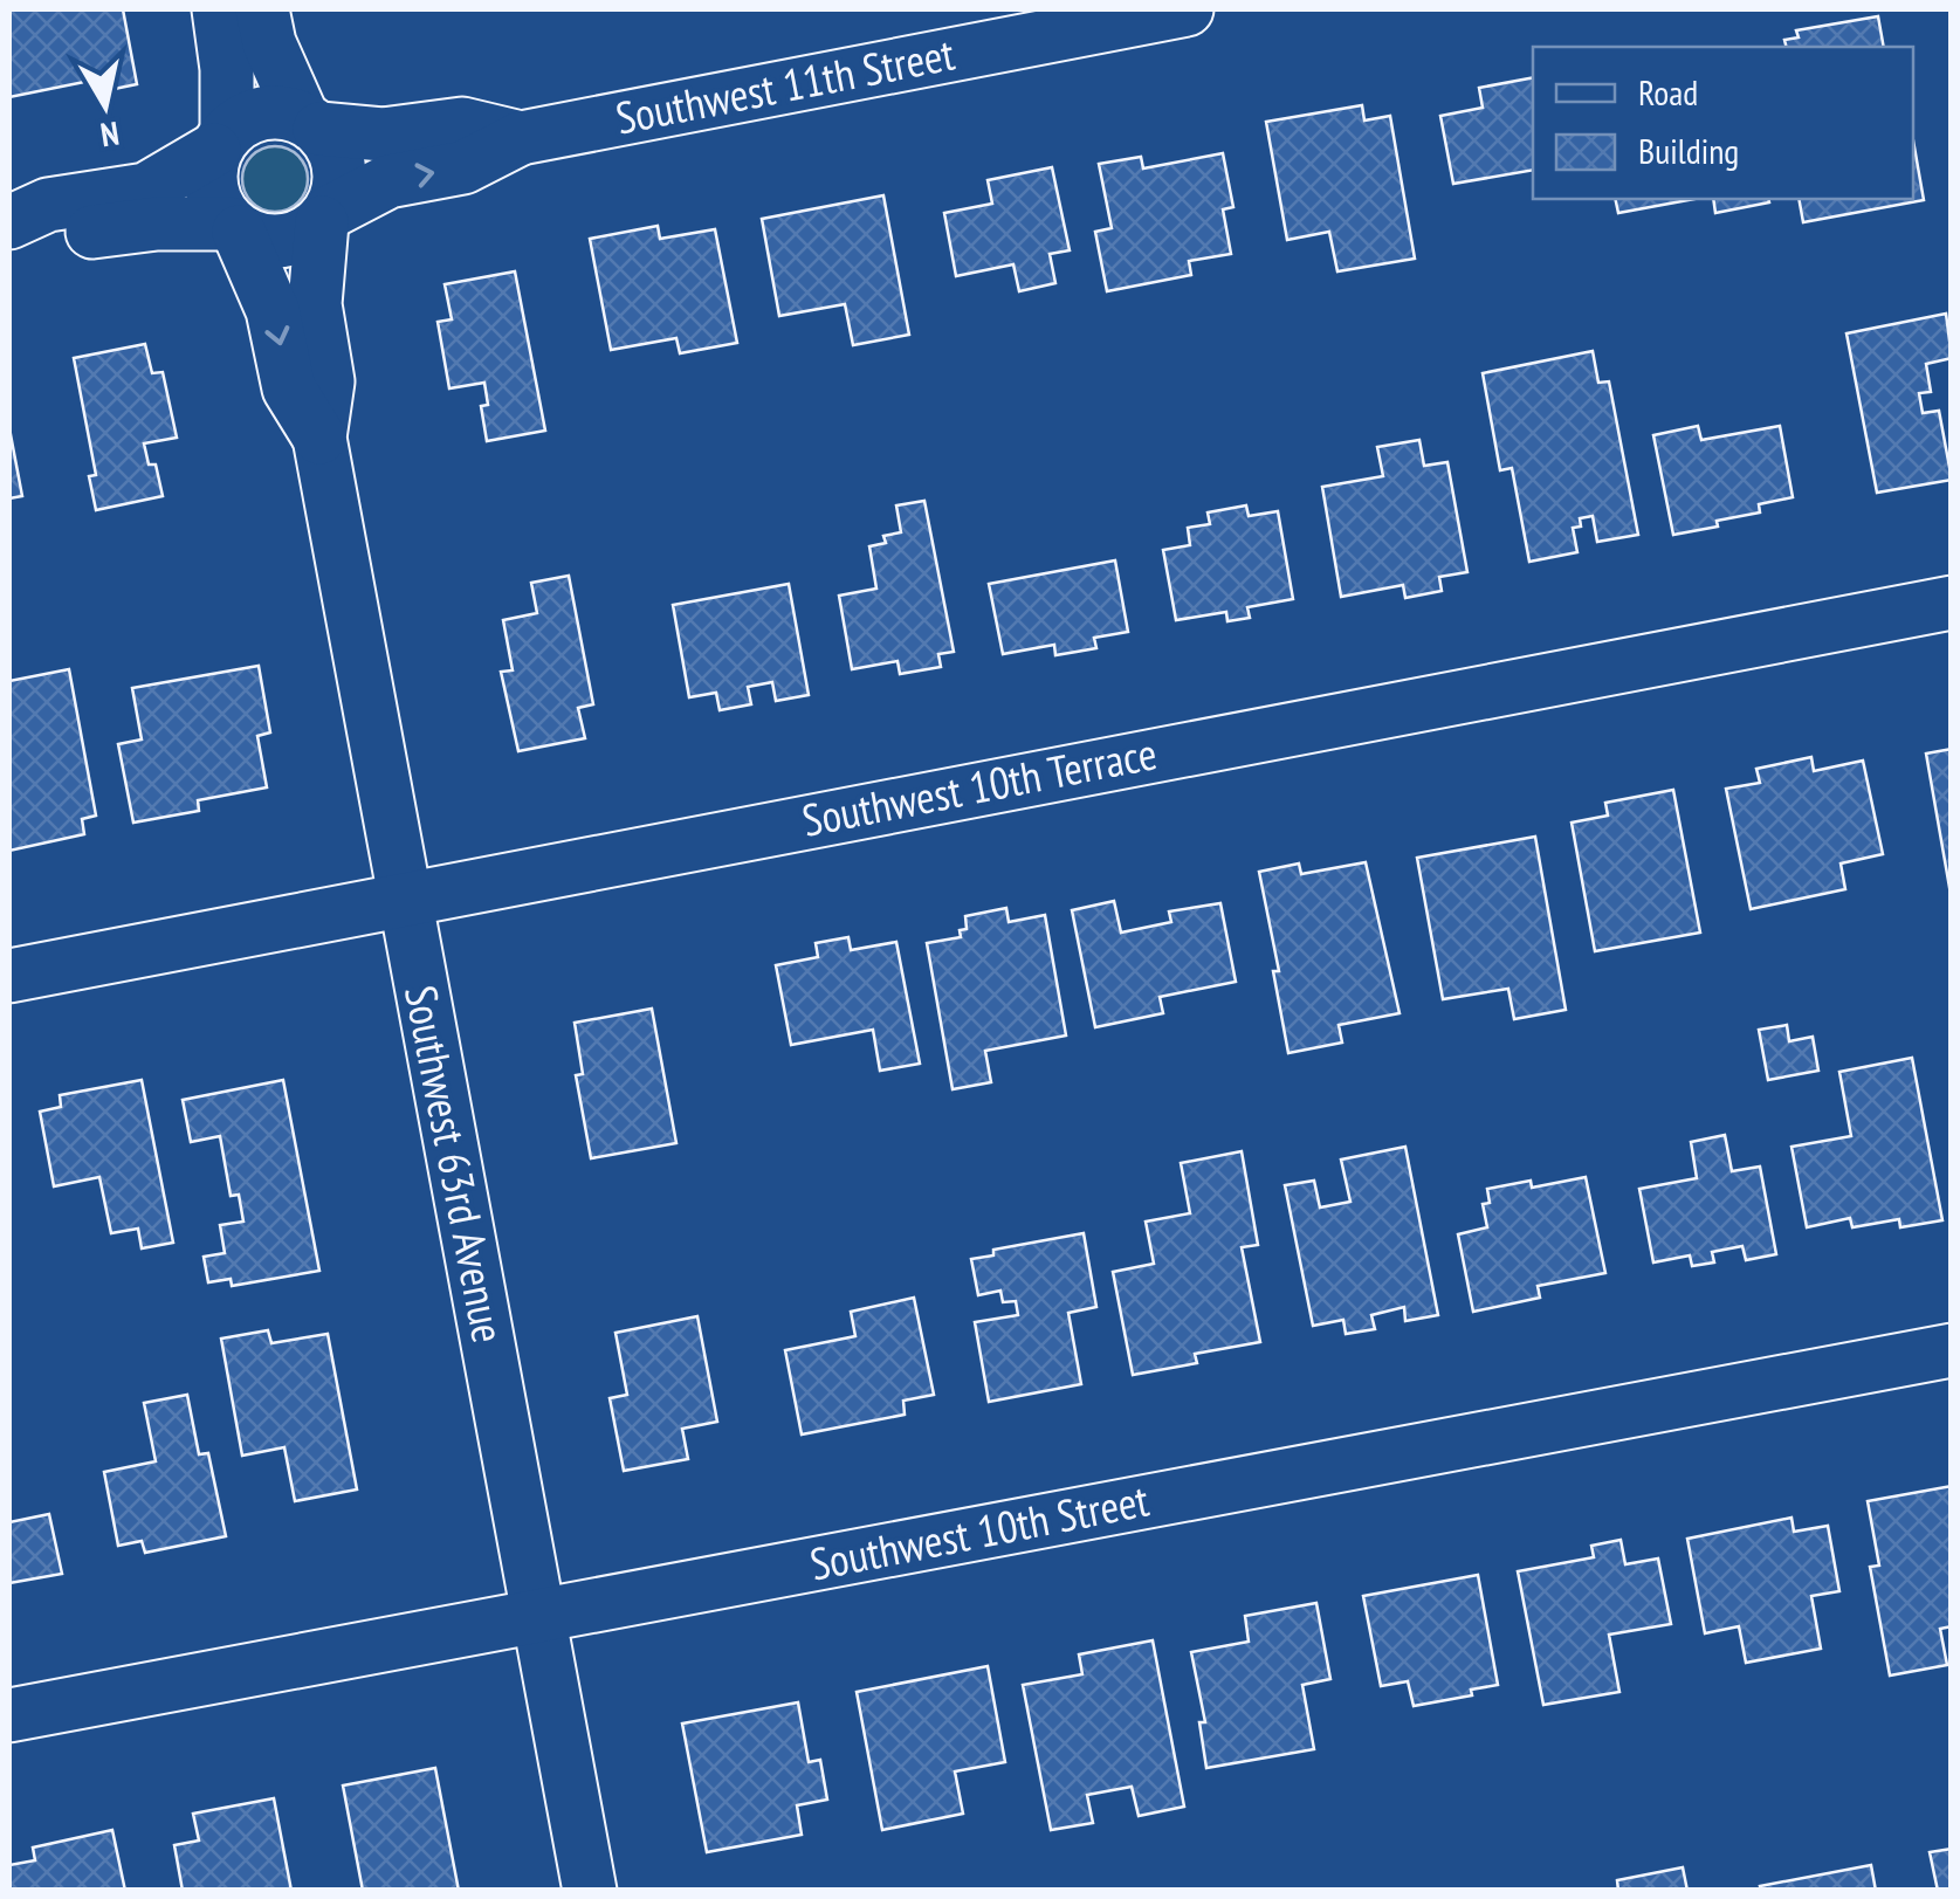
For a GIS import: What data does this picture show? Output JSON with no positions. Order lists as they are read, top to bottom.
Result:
{
  "streets": {
    "street": [
      "Southwest 11th Street",
      "Southwest 10th Terrace",
      "Southwest 63rd Avenue",
      "Southwest 10th Street"
    ]
  },
  "crossings": [
    ["Southwest 11th Street", "Southwest 63rd Avenue"],
    ["Southwest 10th Terrace", "Southwest 63rd Avenue"],
    ["Southwest 63rd Avenue", "Southwest 10th Street"]
  ],
  "legend": ["Road", "Building"],
  "north": "bottom"
}
